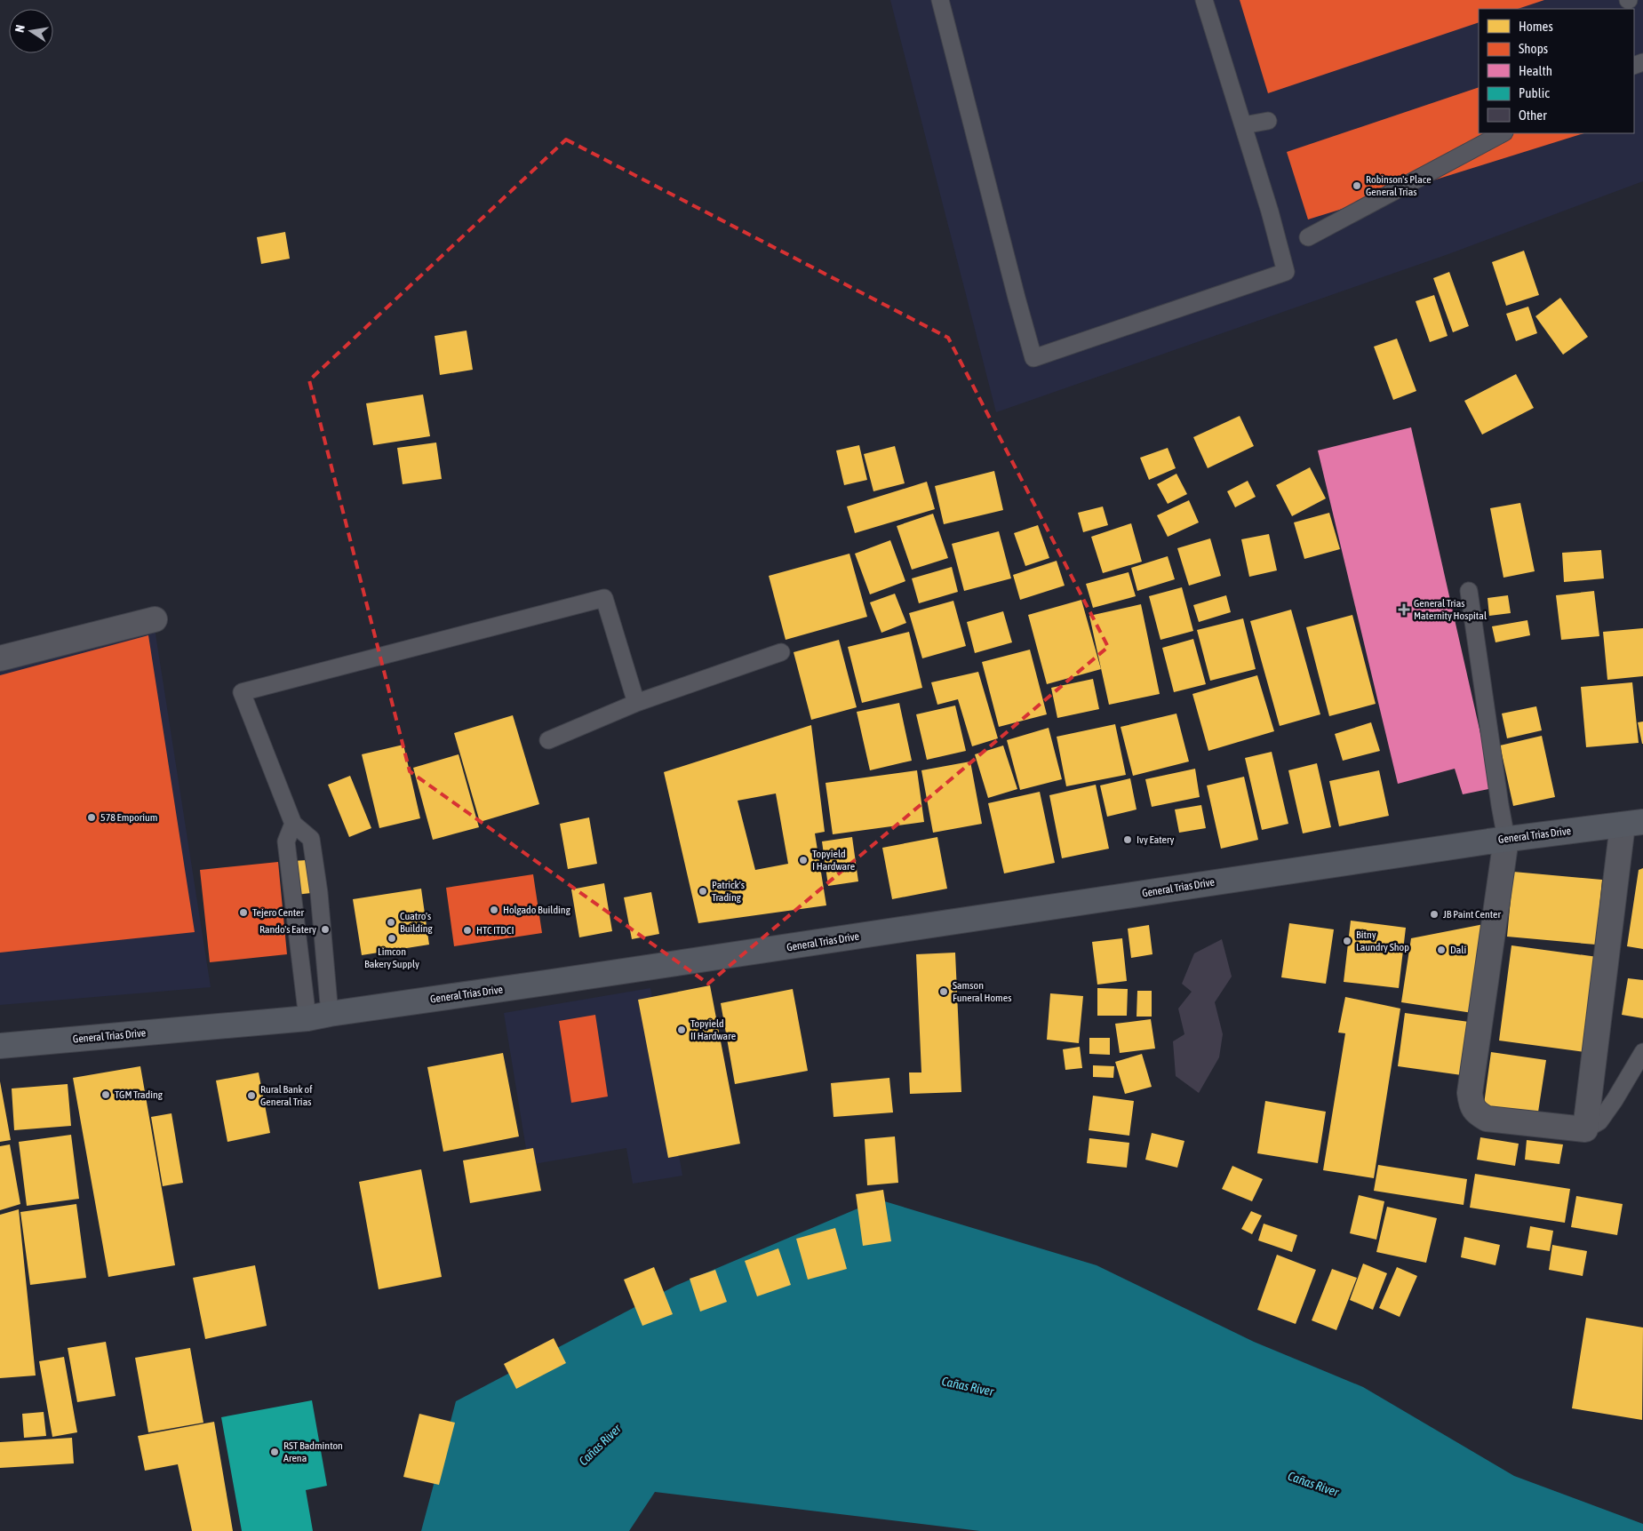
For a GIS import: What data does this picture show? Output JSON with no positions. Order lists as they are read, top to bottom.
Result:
{
  "streets": {
    "main road": ["General Trias Drive"]
  },
  "water": ["Cañas River"],
  "places": {
    "other": [
      "Robinson's Place General Trias",
      "578 Emporium",
      "Ivy Eatery",
      "Topyield I Hardware",
      "Patrick's Trading",
      "Holgado Building",
      "Tejero Center",
      "JB Paint Center",
      "Cuatro's Building",
      "Rando's Eatery",
      "HTC ITDCI",
      "Limcon Bakery Supply",
      "Bitny Laundry Shop",
      "Dali",
      "Samson Funeral Homes",
      "Topyield II Hardware",
      "TGM Trading",
      "Rural Bank of General Trias",
      "RST Badminton Arena"
    ],
    "health": ["General Trias Maternity Hospital"]
  },
  "legend": [
    "Homes",
    "Shops",
    "Health",
    "Public",
    "Other"
  ],
  "north": "left"
}
